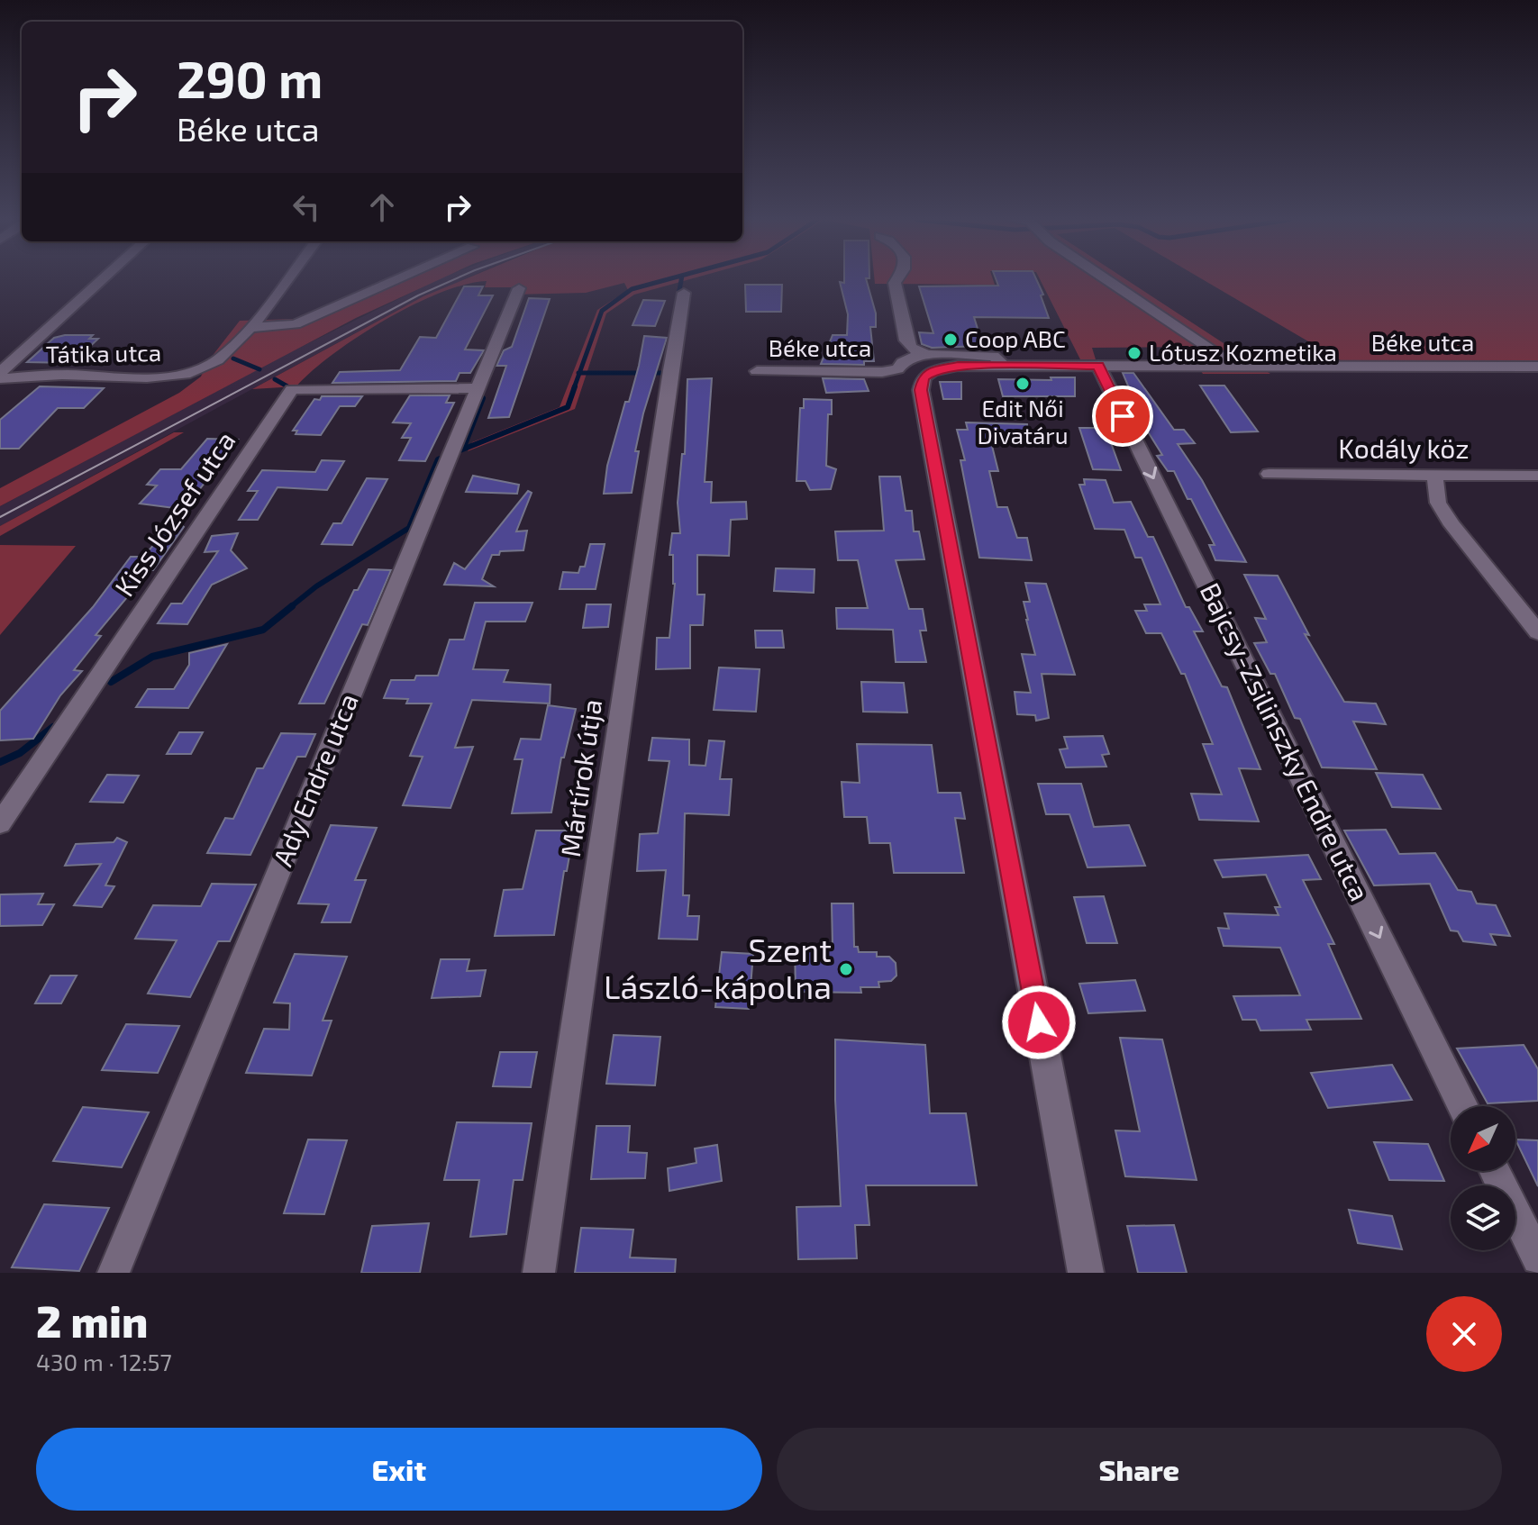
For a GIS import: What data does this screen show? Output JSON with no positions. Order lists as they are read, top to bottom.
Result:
{
  "streets": {
    "street": [
      "Béke utca",
      "Tátika utca",
      "Kodály köz",
      "Kiss József utca",
      "Bajcsy-Zsilinszky Endre utca",
      "Mártírok útja",
      "Ady Endre utca"
    ]
  },
  "crossings": [
    ["Béke utca", "Bajcsy-Zsilinszky Endre utca"],
    ["Kiss József utca", "Ady Endre utca"]
  ],
  "one_way": ["Bajcsy-Zsilinszky Endre utca"],
  "places": [
    "Coop ABC",
    "Lótusz Kozmetika",
    "Edit Női Divatáru",
    "Szent László-kápolna"
  ],
  "north": "bottom left",
  "page": {
    "turn": ["290 m", "Béke utca"],
    "heading": ["2 min", "430 m · 12:57"],
    "buttons": ["Exit", "Share"]
  }
}
